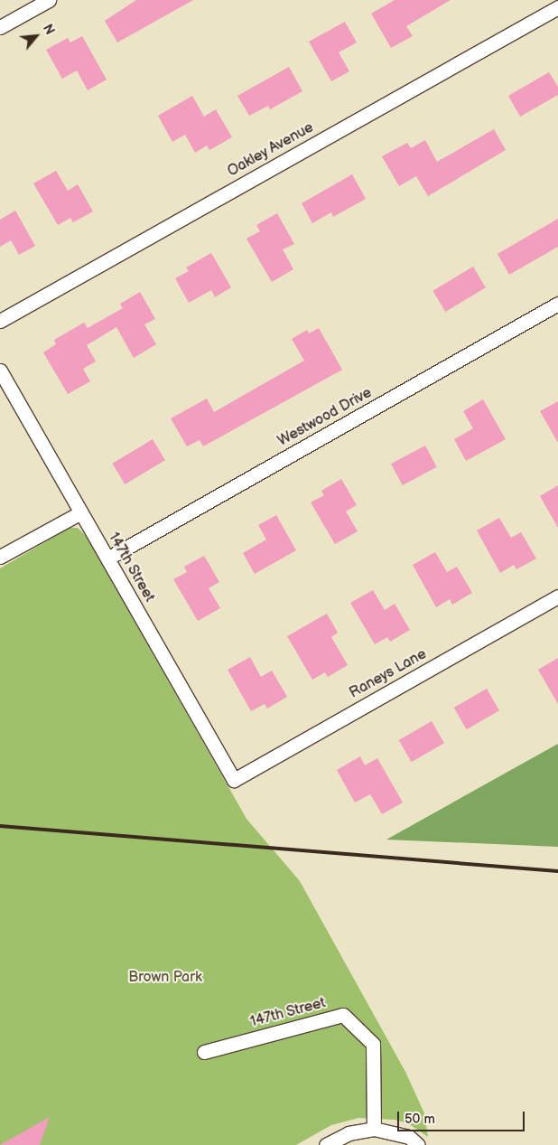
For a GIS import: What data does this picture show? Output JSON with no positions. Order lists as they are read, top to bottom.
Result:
{
  "streets": {
    "street": [
      "Oakley Avenue",
      "Westwood Drive",
      "147th Street",
      "Raneys Lane"
    ]
  },
  "crossings": [
    ["Westwood Drive", "147th Street"],
    ["147th Street", "Raneys Lane"]
  ],
  "parks": ["Brown Park"],
  "scale_bar": "50 m",
  "north": "top right"
}
